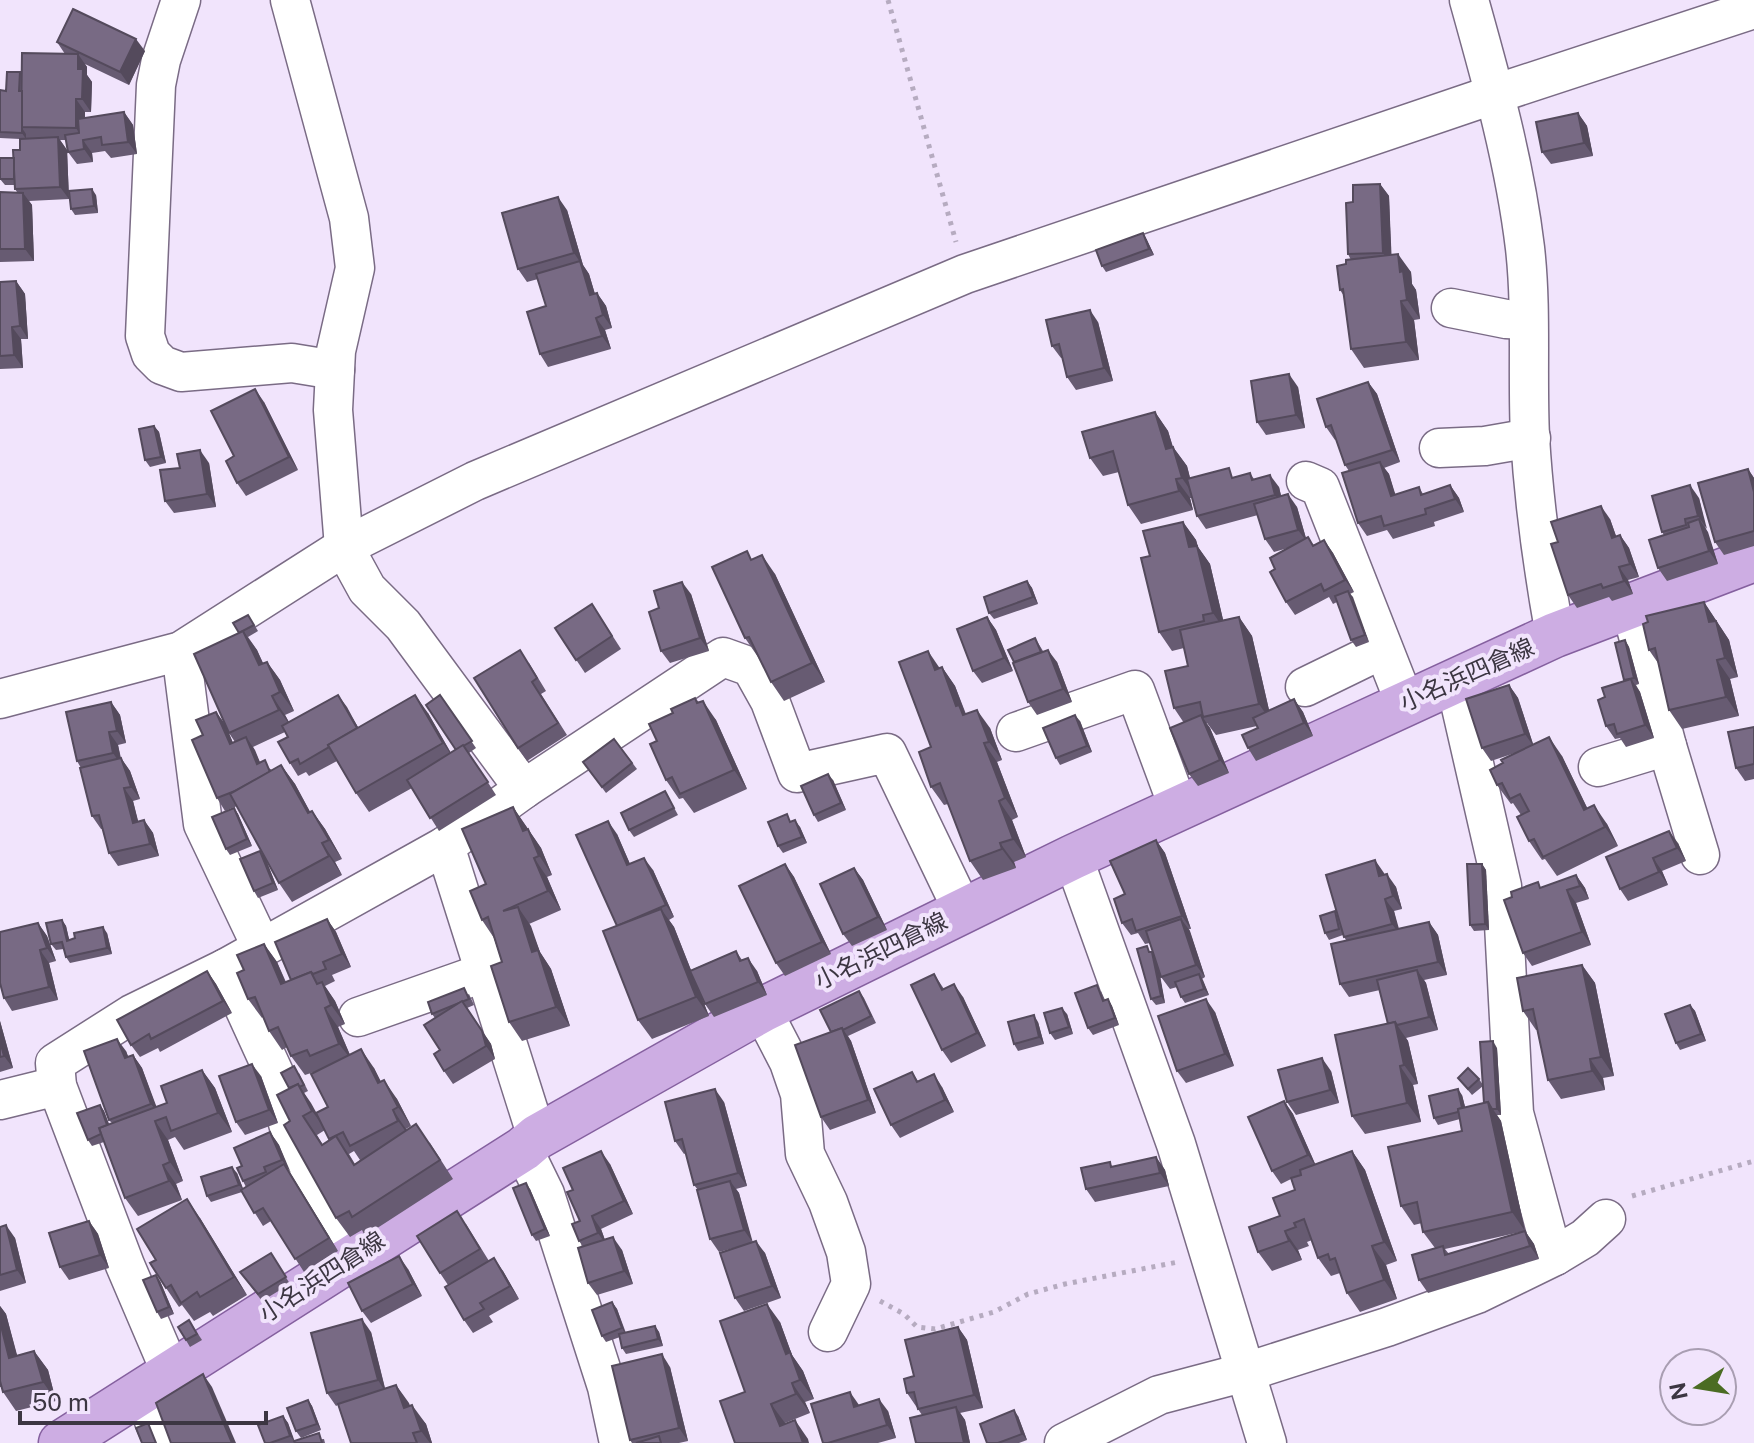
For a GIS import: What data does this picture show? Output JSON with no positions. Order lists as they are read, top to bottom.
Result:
{
  "streets": {
    "main road": ["小名浜四倉線"]
  },
  "scale_bar": "50 m",
  "north": "left"
}
